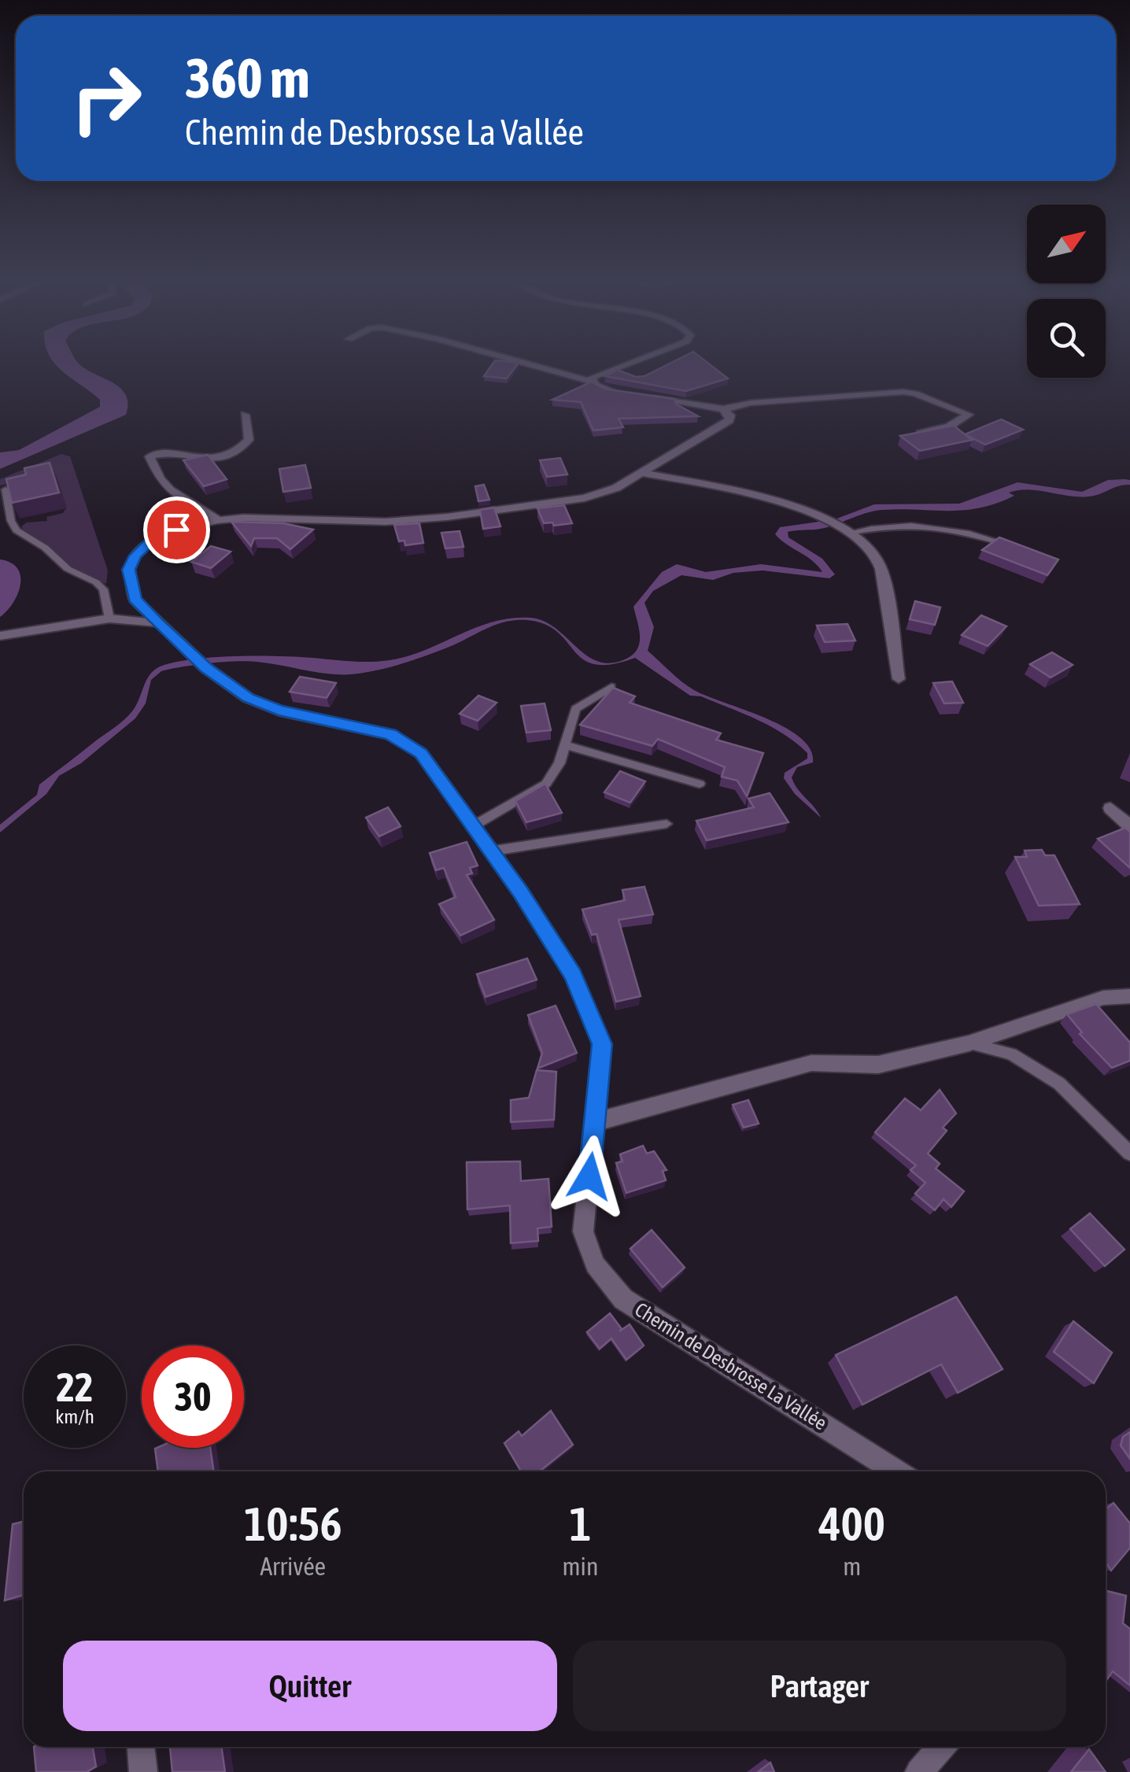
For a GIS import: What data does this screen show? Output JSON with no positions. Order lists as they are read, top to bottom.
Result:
{
  "streets": {
    "street": ["Chemin de Desbrosse La Vallée"]
  },
  "north": "top right",
  "page": {
    "turn": ["360 m", "Chemin de Desbrosse La Vallée"],
    "speed": "22 km/h",
    "limit": "30",
    "eta": [
      "10:56",
      "Arrivée",
      "1",
      "min",
      "400",
      "m"
    ],
    "buttons": ["Quitter", "Partager"]
  }
}
